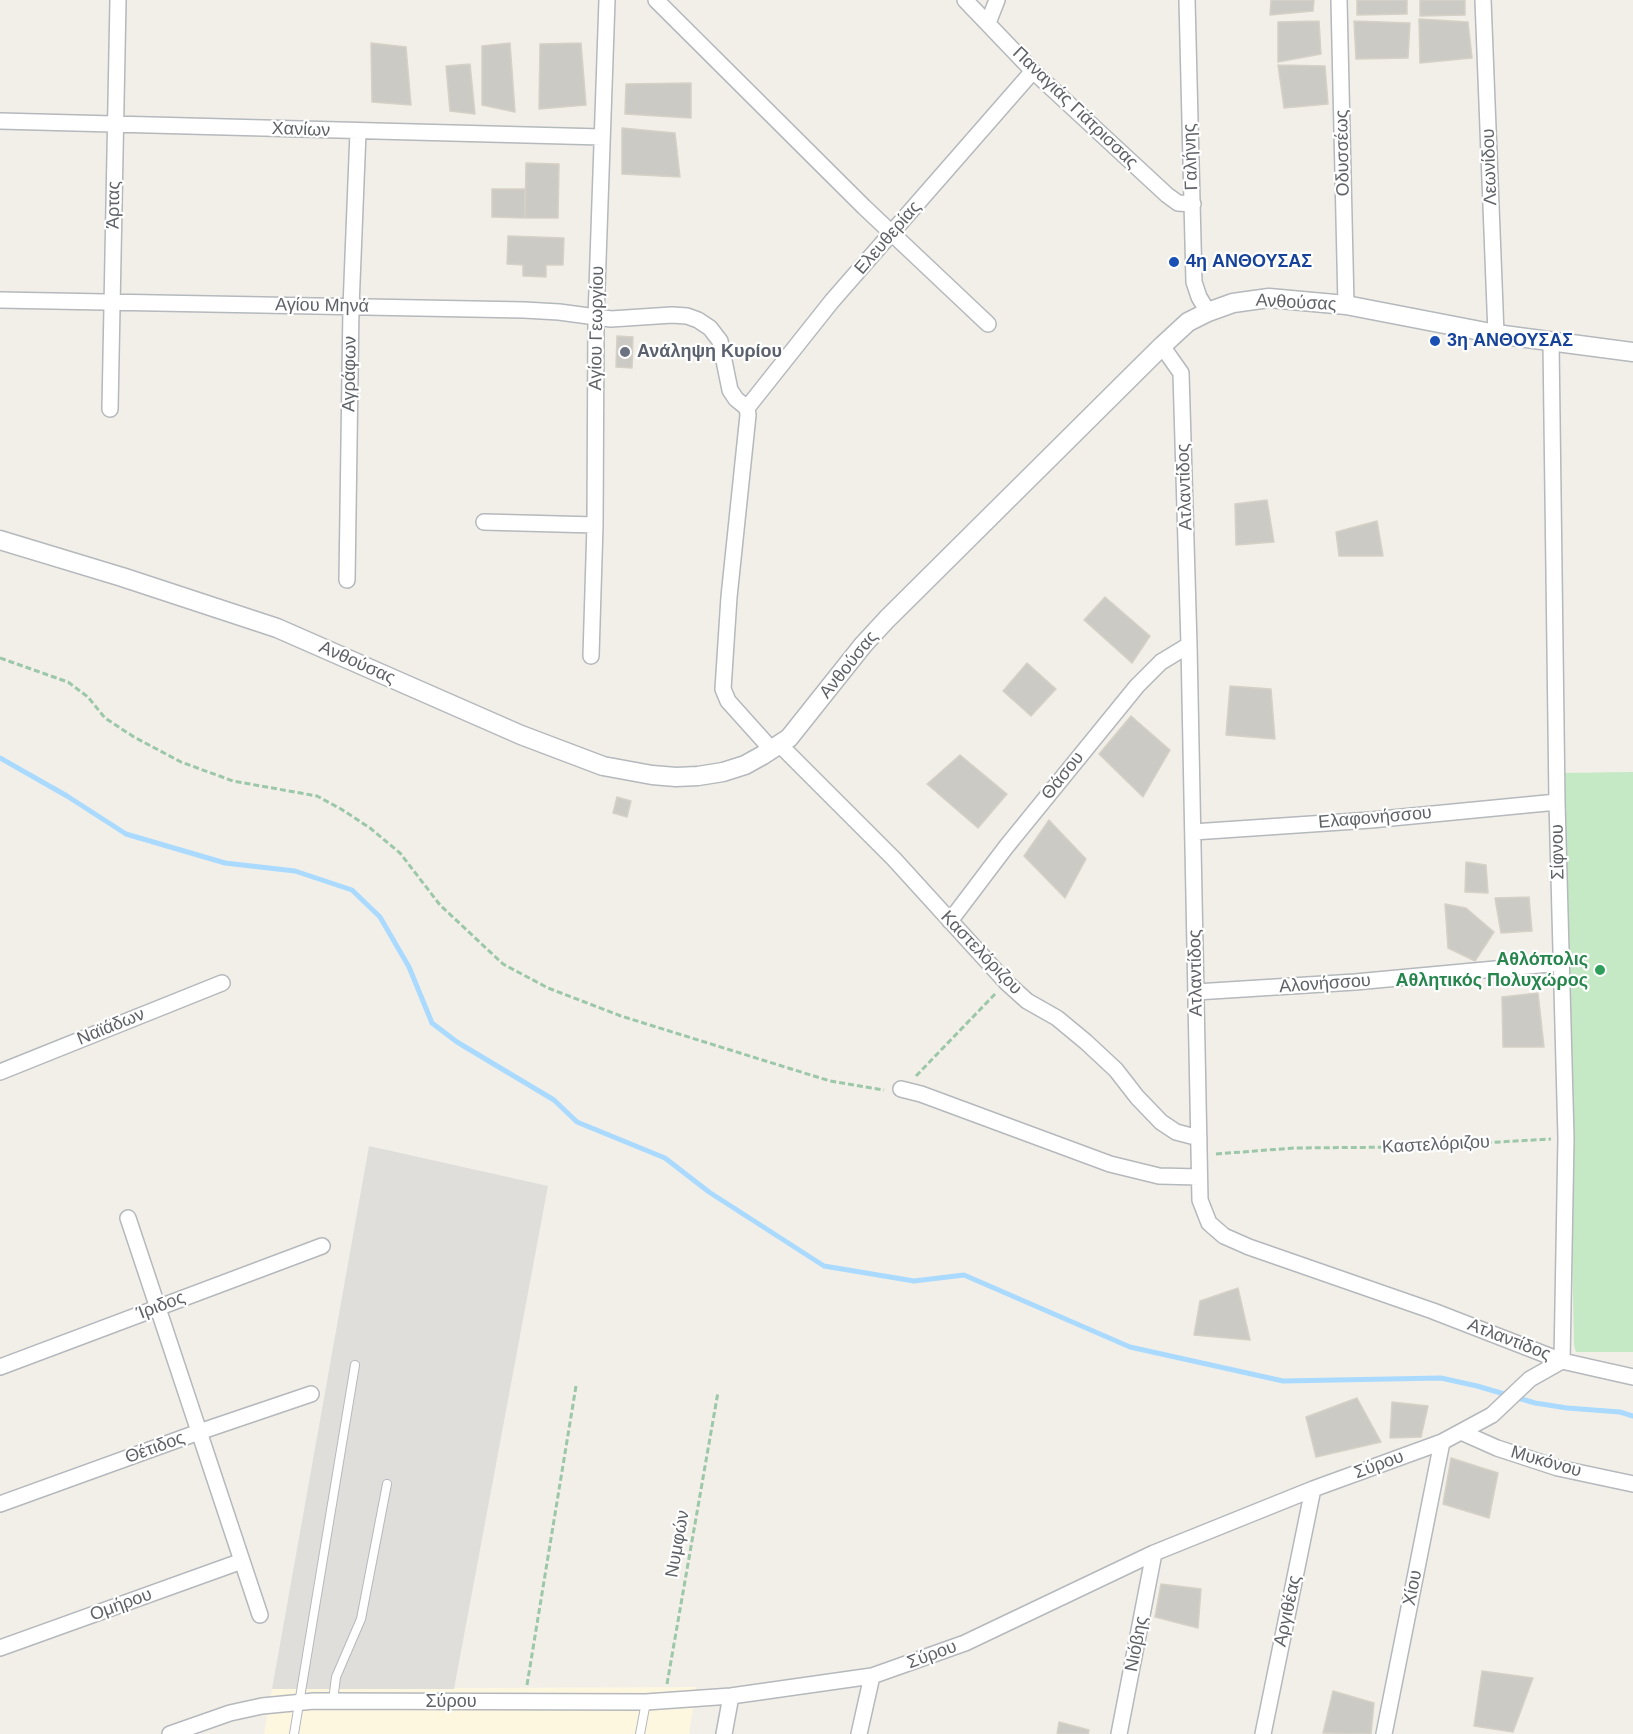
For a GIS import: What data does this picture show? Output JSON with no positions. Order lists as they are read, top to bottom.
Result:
{
  "streets": {
    "street": [
      "Παναγιάς Γιάτρισσας",
      "Χανίων",
      "Οδυσσέως",
      "Γαλήνης",
      "Λεωνίδου",
      "Άρτας",
      "Ελευθερίας",
      "Ανθούσας",
      "Αγίου Μηνά",
      "Αγίου Γεωργίου",
      "Αγράφων",
      "Ατλαντίδος",
      "Θάσου",
      "Ελαφονήσσου",
      "Σίφνου",
      "Καστελόριζου",
      "Αλονήσσου",
      "Ναϊάδων",
      "Ίριδος",
      "Θέτιδος",
      "Μυκόνου",
      "Σύρου",
      "Χίου",
      "Ομήρου",
      "Αργιθέας",
      "Νιόβης"
    ],
    "path": ["Νυμφών"]
  },
  "crossings": [
    ["Παναγιάς Γιάτρισσας", "Γαλήνης"],
    ["Παναγιάς Γιάτρισσας", "Ελευθερίας"],
    ["Χανίων", "Άρτας"],
    ["Χανίων", "Αγίου Γεωργίου"],
    ["Χανίων", "Αγράφων"],
    ["Οδυσσέως", "Ανθούσας"],
    ["Γαλήνης", "Ανθούσας"],
    ["Λεωνίδου", "Ανθούσας"],
    ["Άρτας", "Αγίου Μηνά"],
    ["Ελευθερίας", "Αγίου Μηνά"],
    ["Ελευθερίας", "Καστελόριζου"],
    ["Ανθούσας", "Ατλαντίδος"],
    ["Ανθούσας", "Σίφνου"],
    ["Ανθούσας", "Καστελόριζου"],
    ["Αγίου Μηνά", "Αγίου Γεωργίου"],
    ["Αγίου Μηνά", "Αγράφων"],
    ["Αγίου Μηνά", "Καστελόριζου"],
    ["Ατλαντίδος", "Θάσου"],
    ["Ατλαντίδος", "Ελαφονήσσου"],
    ["Ατλαντίδος", "Σίφνου"],
    ["Ατλαντίδος", "Καστελόριζου"],
    ["Ατλαντίδος", "Αλονήσσου"],
    ["Ατλαντίδος", "Σύρου"],
    ["Θάσου", "Καστελόριζου"],
    ["Ελαφονήσσου", "Σίφνου"],
    ["Σίφνου", "Καστελόριζου"],
    ["Σίφνου", "Αλονήσσου"],
    ["Σίφνου", "Σύρου"],
    ["Μυκόνου", "Σύρου"],
    ["Σύρου", "Νυμφών"],
    ["Σύρου", "Χίου"],
    ["Σύρου", "Αργιθέας"],
    ["Σύρου", "Νιόβης"]
  ],
  "places": [
    "4η ΑΝΘΟΥΣΑΣ",
    "3η ΑΝΘΟΥΣΑΣ",
    "Ανάληψη Κυρίου",
    "Αθλόπολις Αθλητικός Πολυχώρος"
  ]
}
